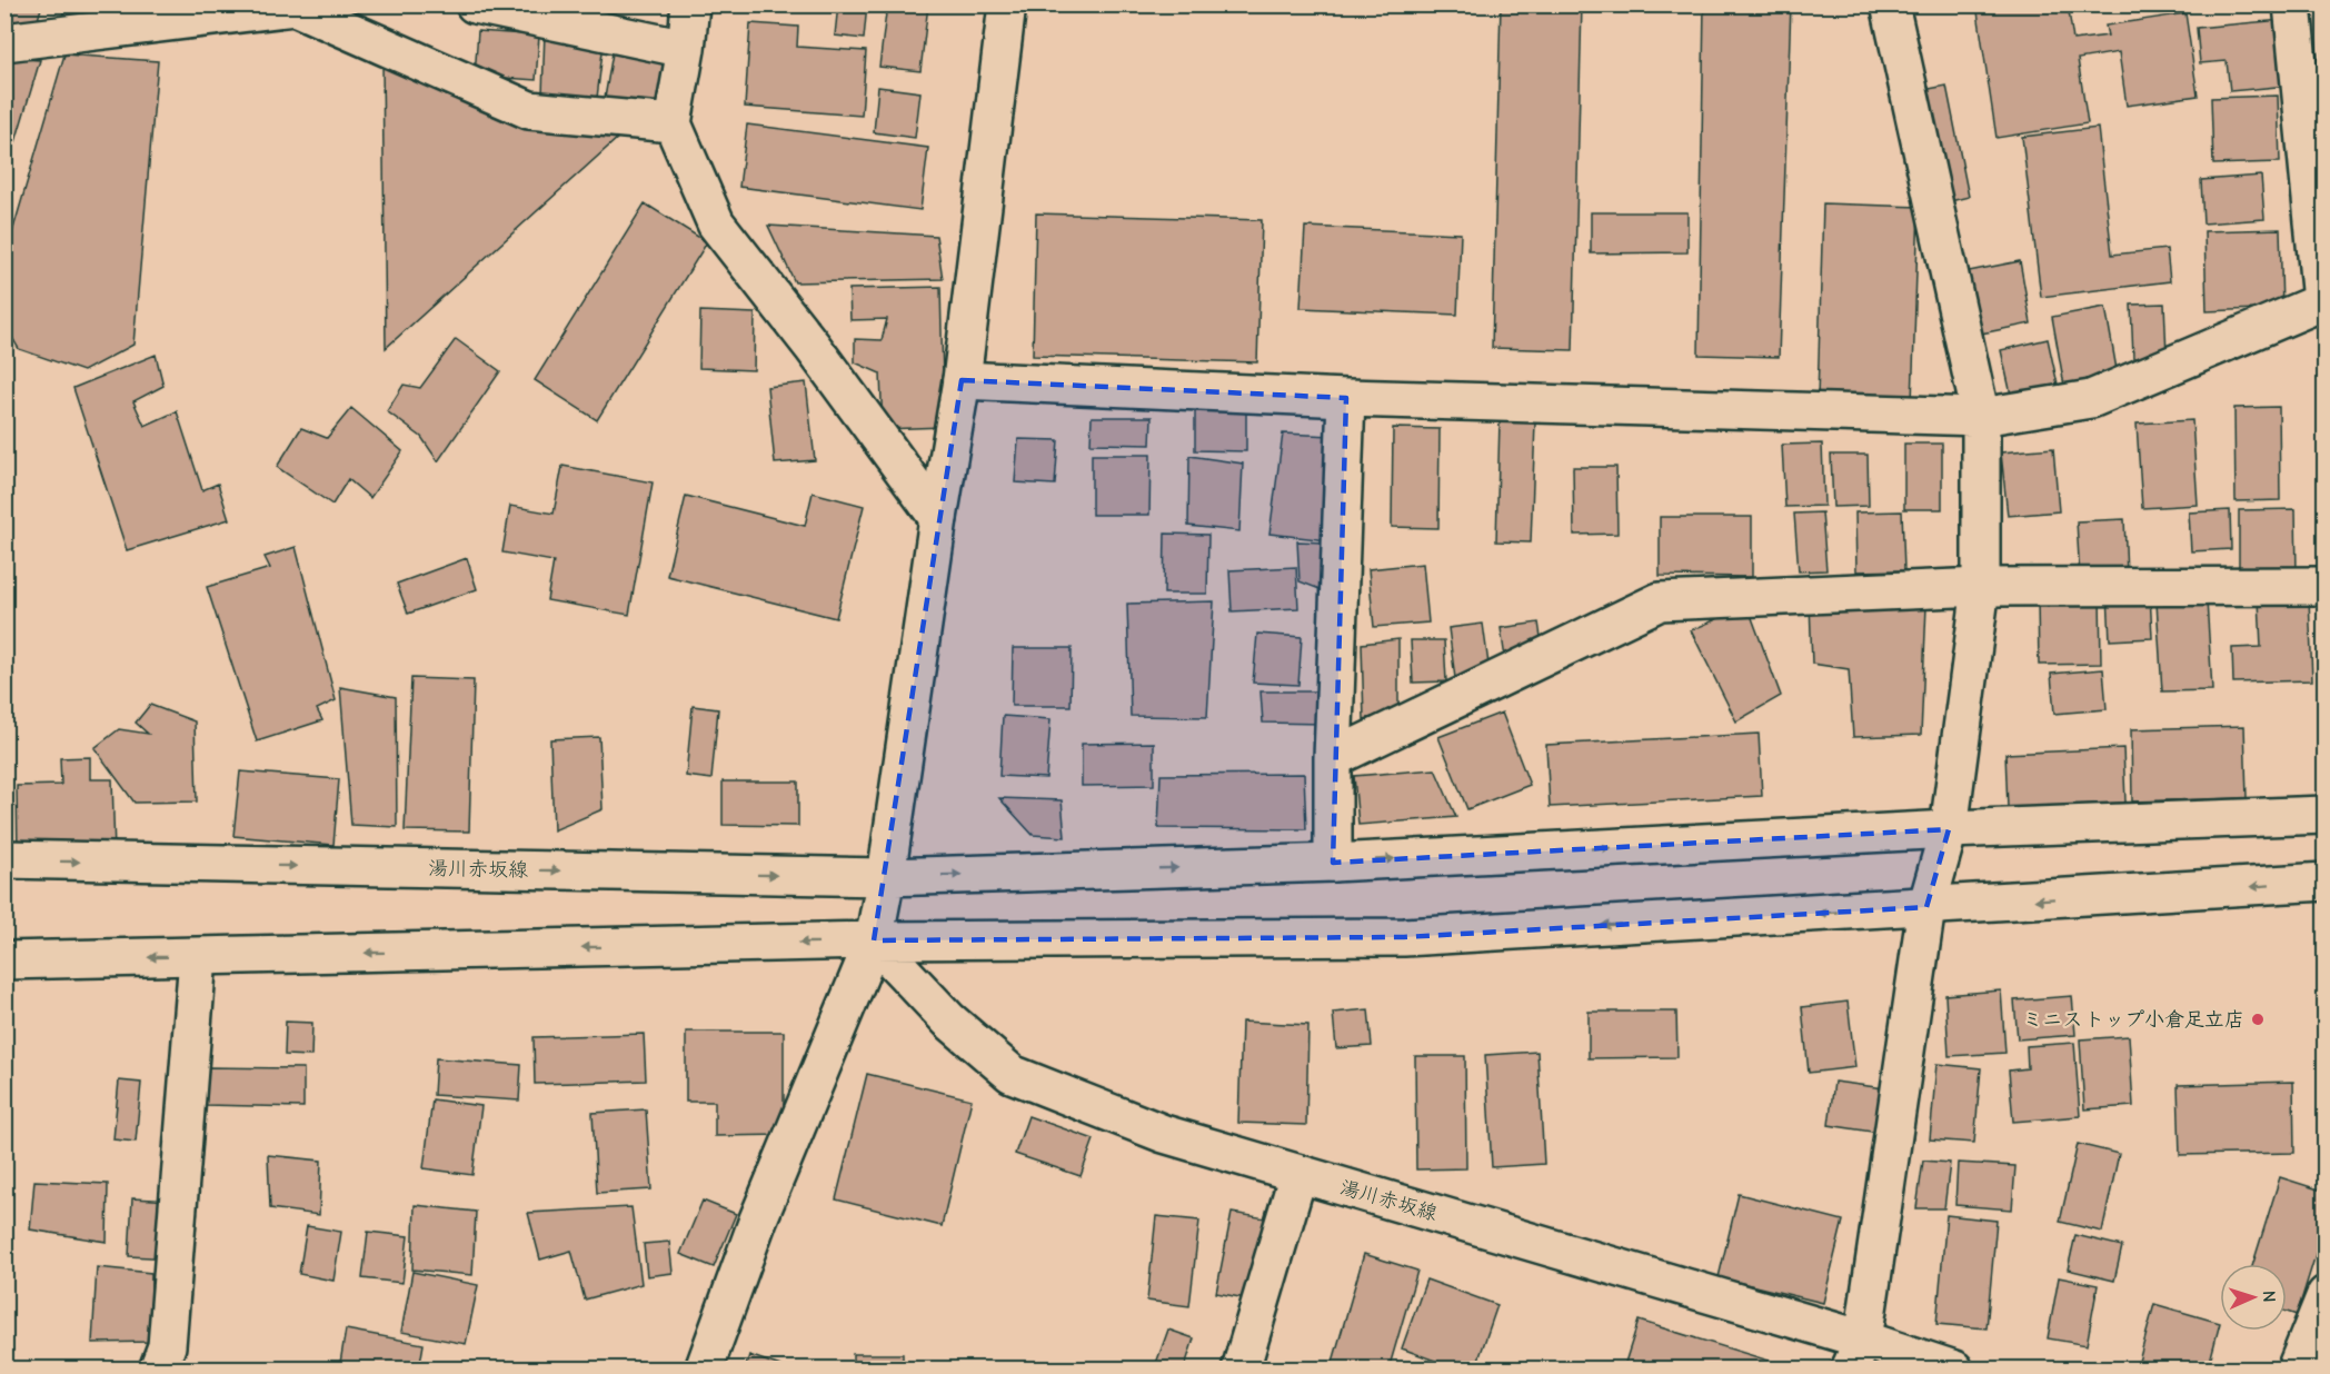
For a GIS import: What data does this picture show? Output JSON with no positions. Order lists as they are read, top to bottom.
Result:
{
  "streets": {
    "street": ["湯川赤坂線"]
  },
  "places": ["ミニストップ小倉足立店"],
  "north": "right"
}
